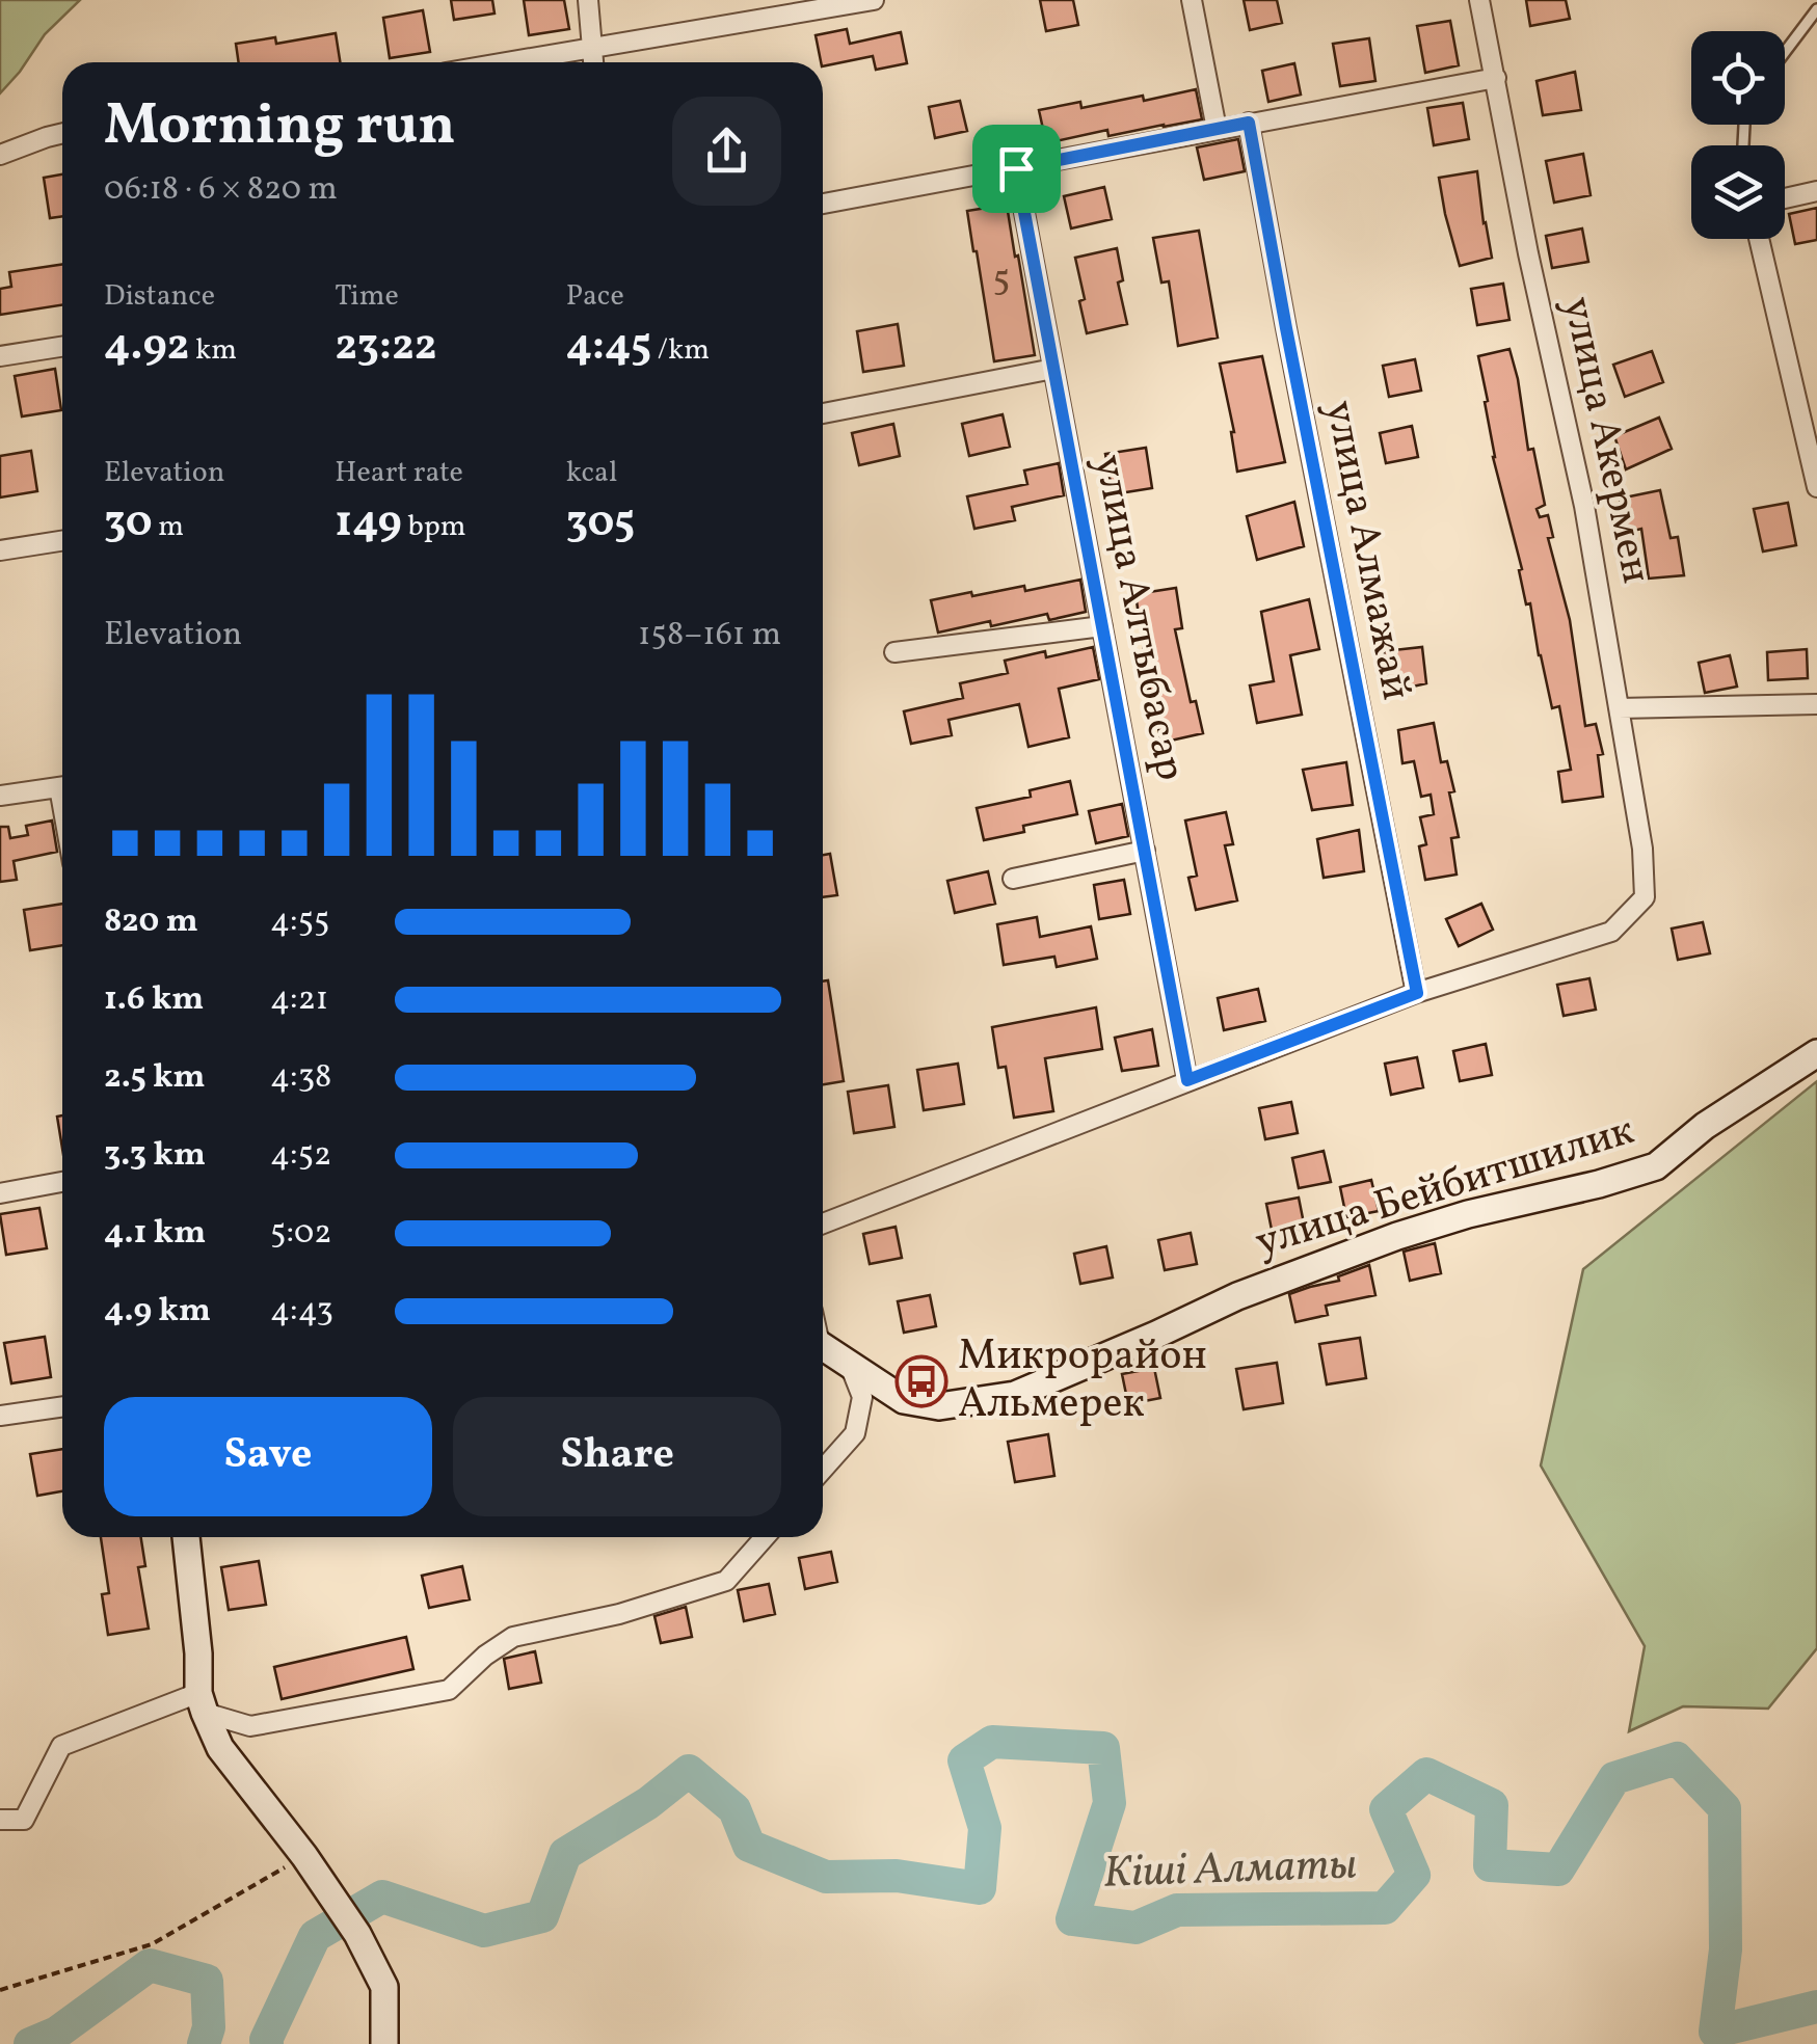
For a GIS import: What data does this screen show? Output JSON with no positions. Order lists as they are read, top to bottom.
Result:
{
  "streets": {
    "street": [
      "улица Акермен",
      "улица Алмажай",
      "улица Алтыбасар",
      "улица Бейбитшилик"
    ]
  },
  "crossings": [
    ["улица Акермен", "улица Алмажай"]
  ],
  "water": ["Кіші Алматы"],
  "places": {
    "bus stop": ["Микрорайон Альмерек"]
  },
  "house_numbers": ["5"],
  "page": {
    "heading": ["Morning run", "06:18 · 6 × 820 m"],
    "stats": [
      ["Distance", "4.92 km"],
      ["Time", "23:22"],
      ["Pace", "4:45 /km"],
      ["Elevation", "30 m"],
      ["Heart rate", "149 bpm"],
      ["kcal", "305"]
    ],
    "chart": ["Elevation", "158–161 m"],
    "list": [
      {
        "name": "820 m",
        "note": "4:55"
      },
      {
        "name": "1.6 km",
        "note": "4:21"
      },
      {
        "name": "2.5 km",
        "note": "4:38"
      },
      {
        "name": "3.3 km",
        "note": "4:52"
      },
      {
        "name": "4.1 km",
        "note": "5:02"
      },
      {
        "name": "4.9 km",
        "note": "4:43"
      }
    ],
    "buttons": ["Save", "Share"]
  }
}
